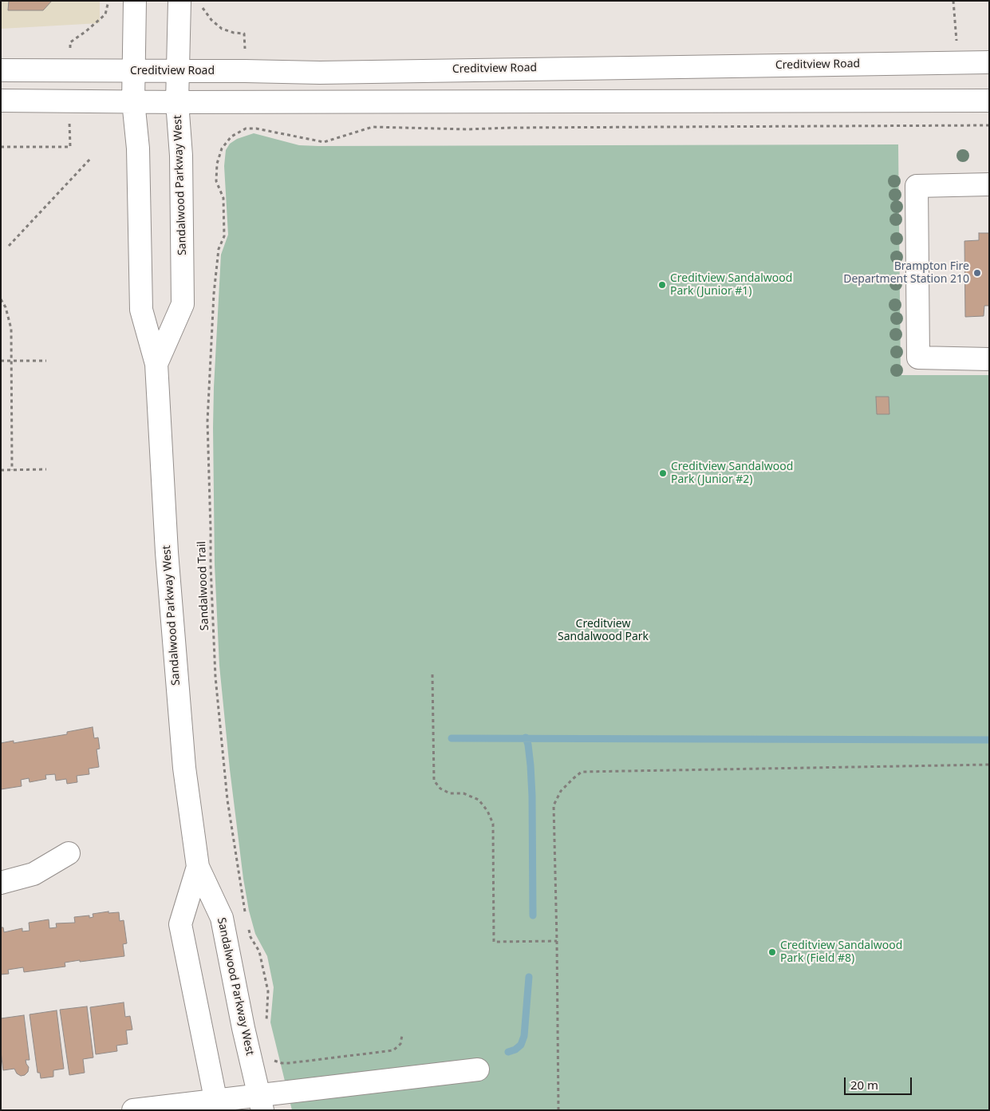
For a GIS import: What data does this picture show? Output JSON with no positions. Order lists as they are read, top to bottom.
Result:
{
  "streets": {
    "main road": ["Creditview Road", "Sandalwood Parkway West"],
    "path": ["Sandalwood Trail"]
  },
  "crossings": [
    ["Creditview Road", "Sandalwood Parkway West"]
  ],
  "parks": ["Creditview Sandalwood Park"],
  "places": [
    "Brampton Fire Department Station 210",
    "Creditview Sandalwood Park (Junior #1)",
    "Creditview Sandalwood Park (Junior #2)",
    "Creditview Sandalwood Park (Field #8)"
  ],
  "scale_bar": "20 m"
}
